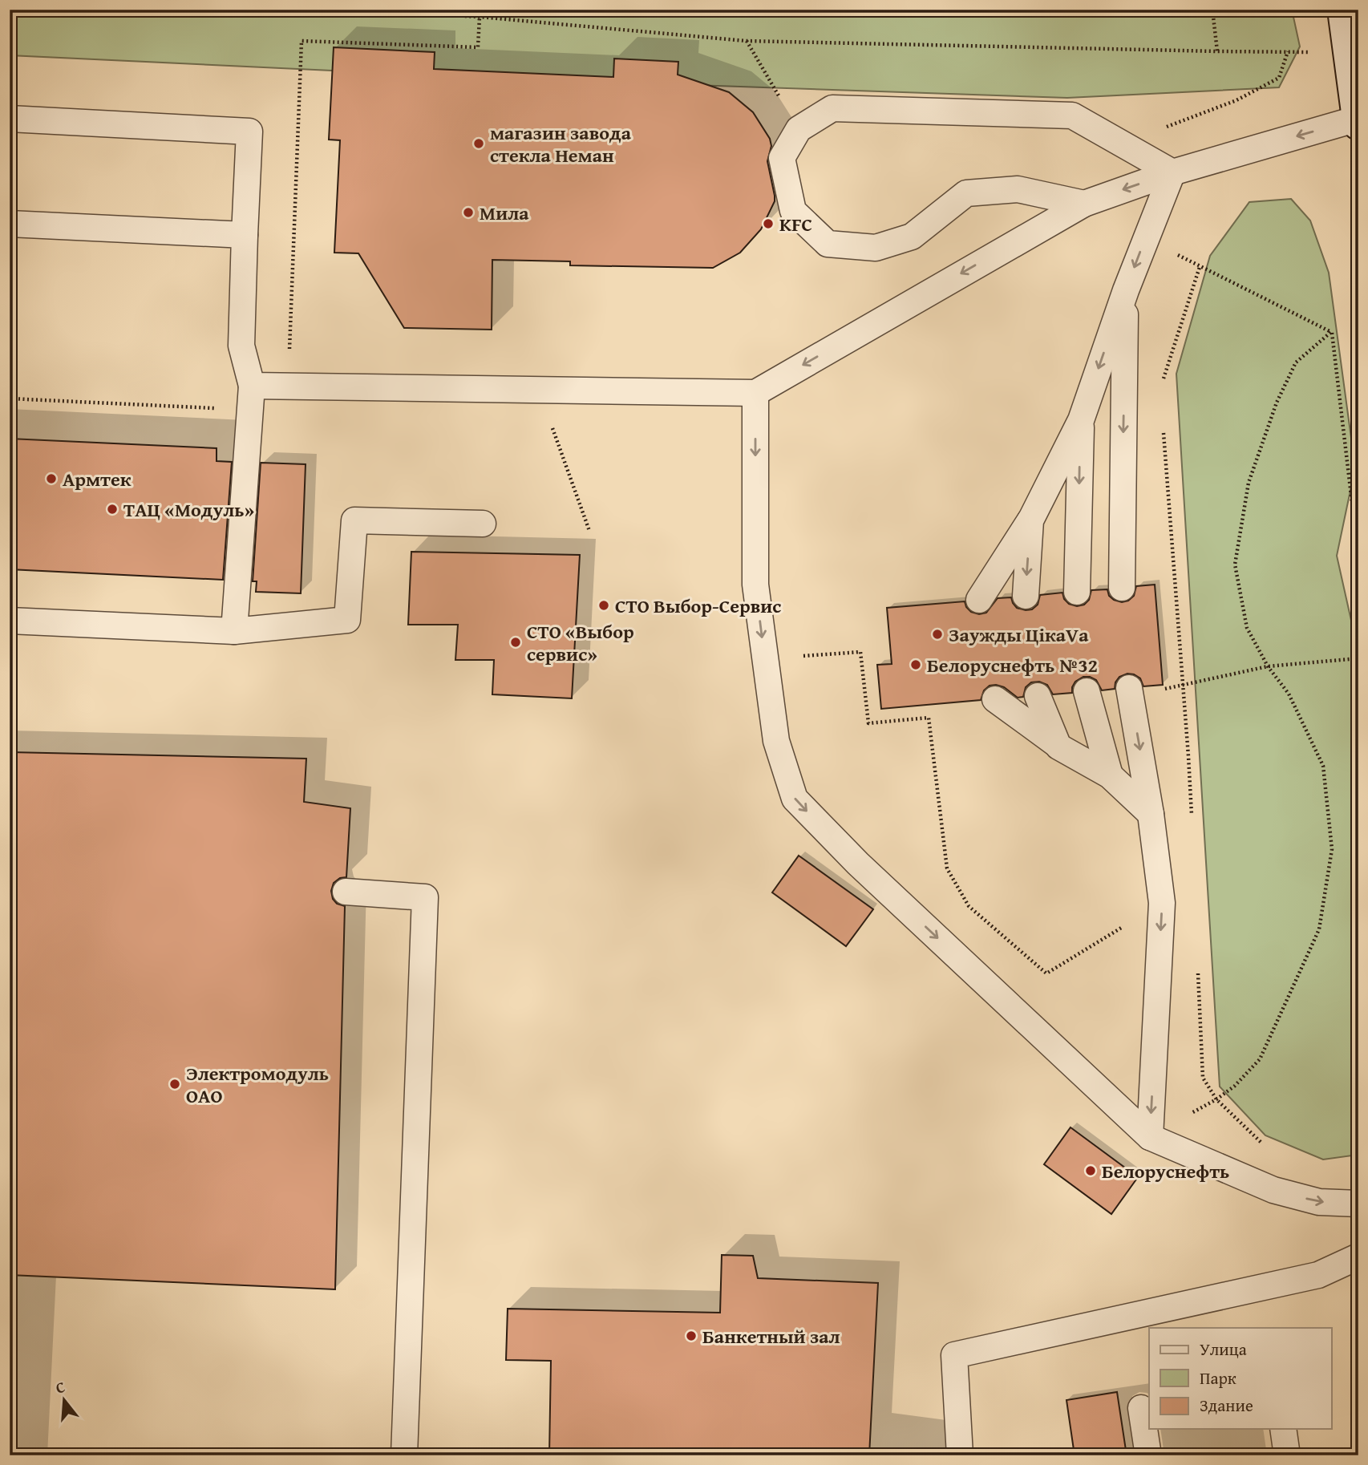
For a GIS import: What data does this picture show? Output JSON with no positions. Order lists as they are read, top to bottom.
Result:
{
  "places": [
    "магазин завода стекла Неман",
    "Мила",
    "KFC",
    "Армтек",
    "ТАЦ «Модуль»",
    "СТО Выбор-Сервис",
    "Заужды ЦікаVа",
    "СТО «Выбор сервис»",
    "Белоруснефть №32",
    "Электромодуль ОАО",
    "Белоруснефть",
    "Банкетный зал"
  ],
  "legend": ["Улица", "Парк", "Здание"],
  "north": "top"
}
